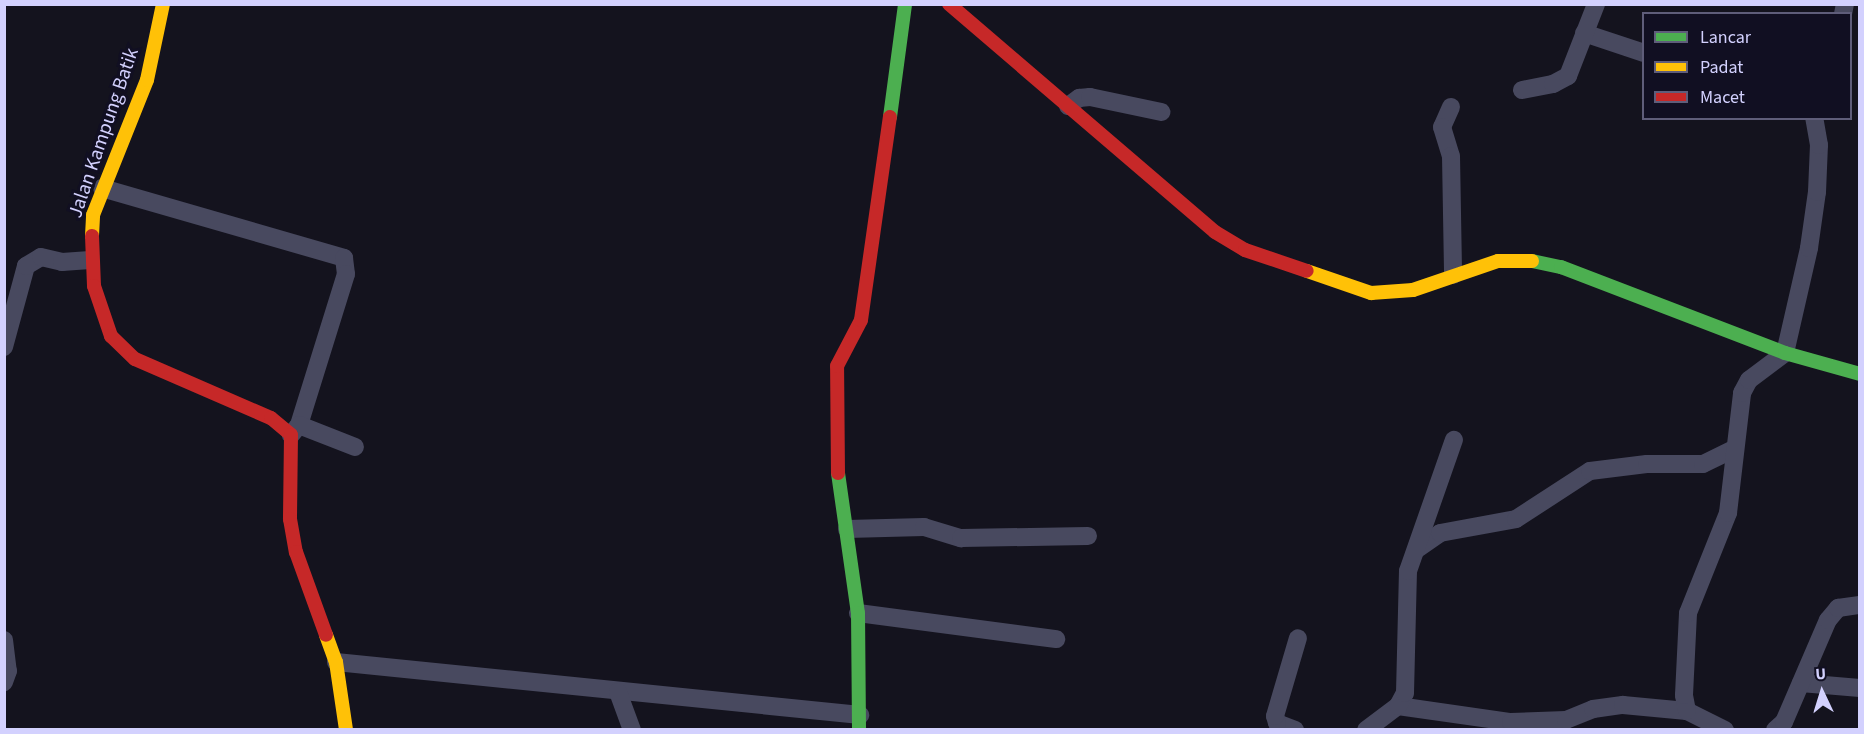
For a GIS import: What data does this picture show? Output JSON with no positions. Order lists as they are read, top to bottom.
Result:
{
  "streets": {
    "street": ["Jalan Kampung Batik"]
  },
  "legend": ["Lancar", "Padat", "Macet"],
  "north": "top"
}
